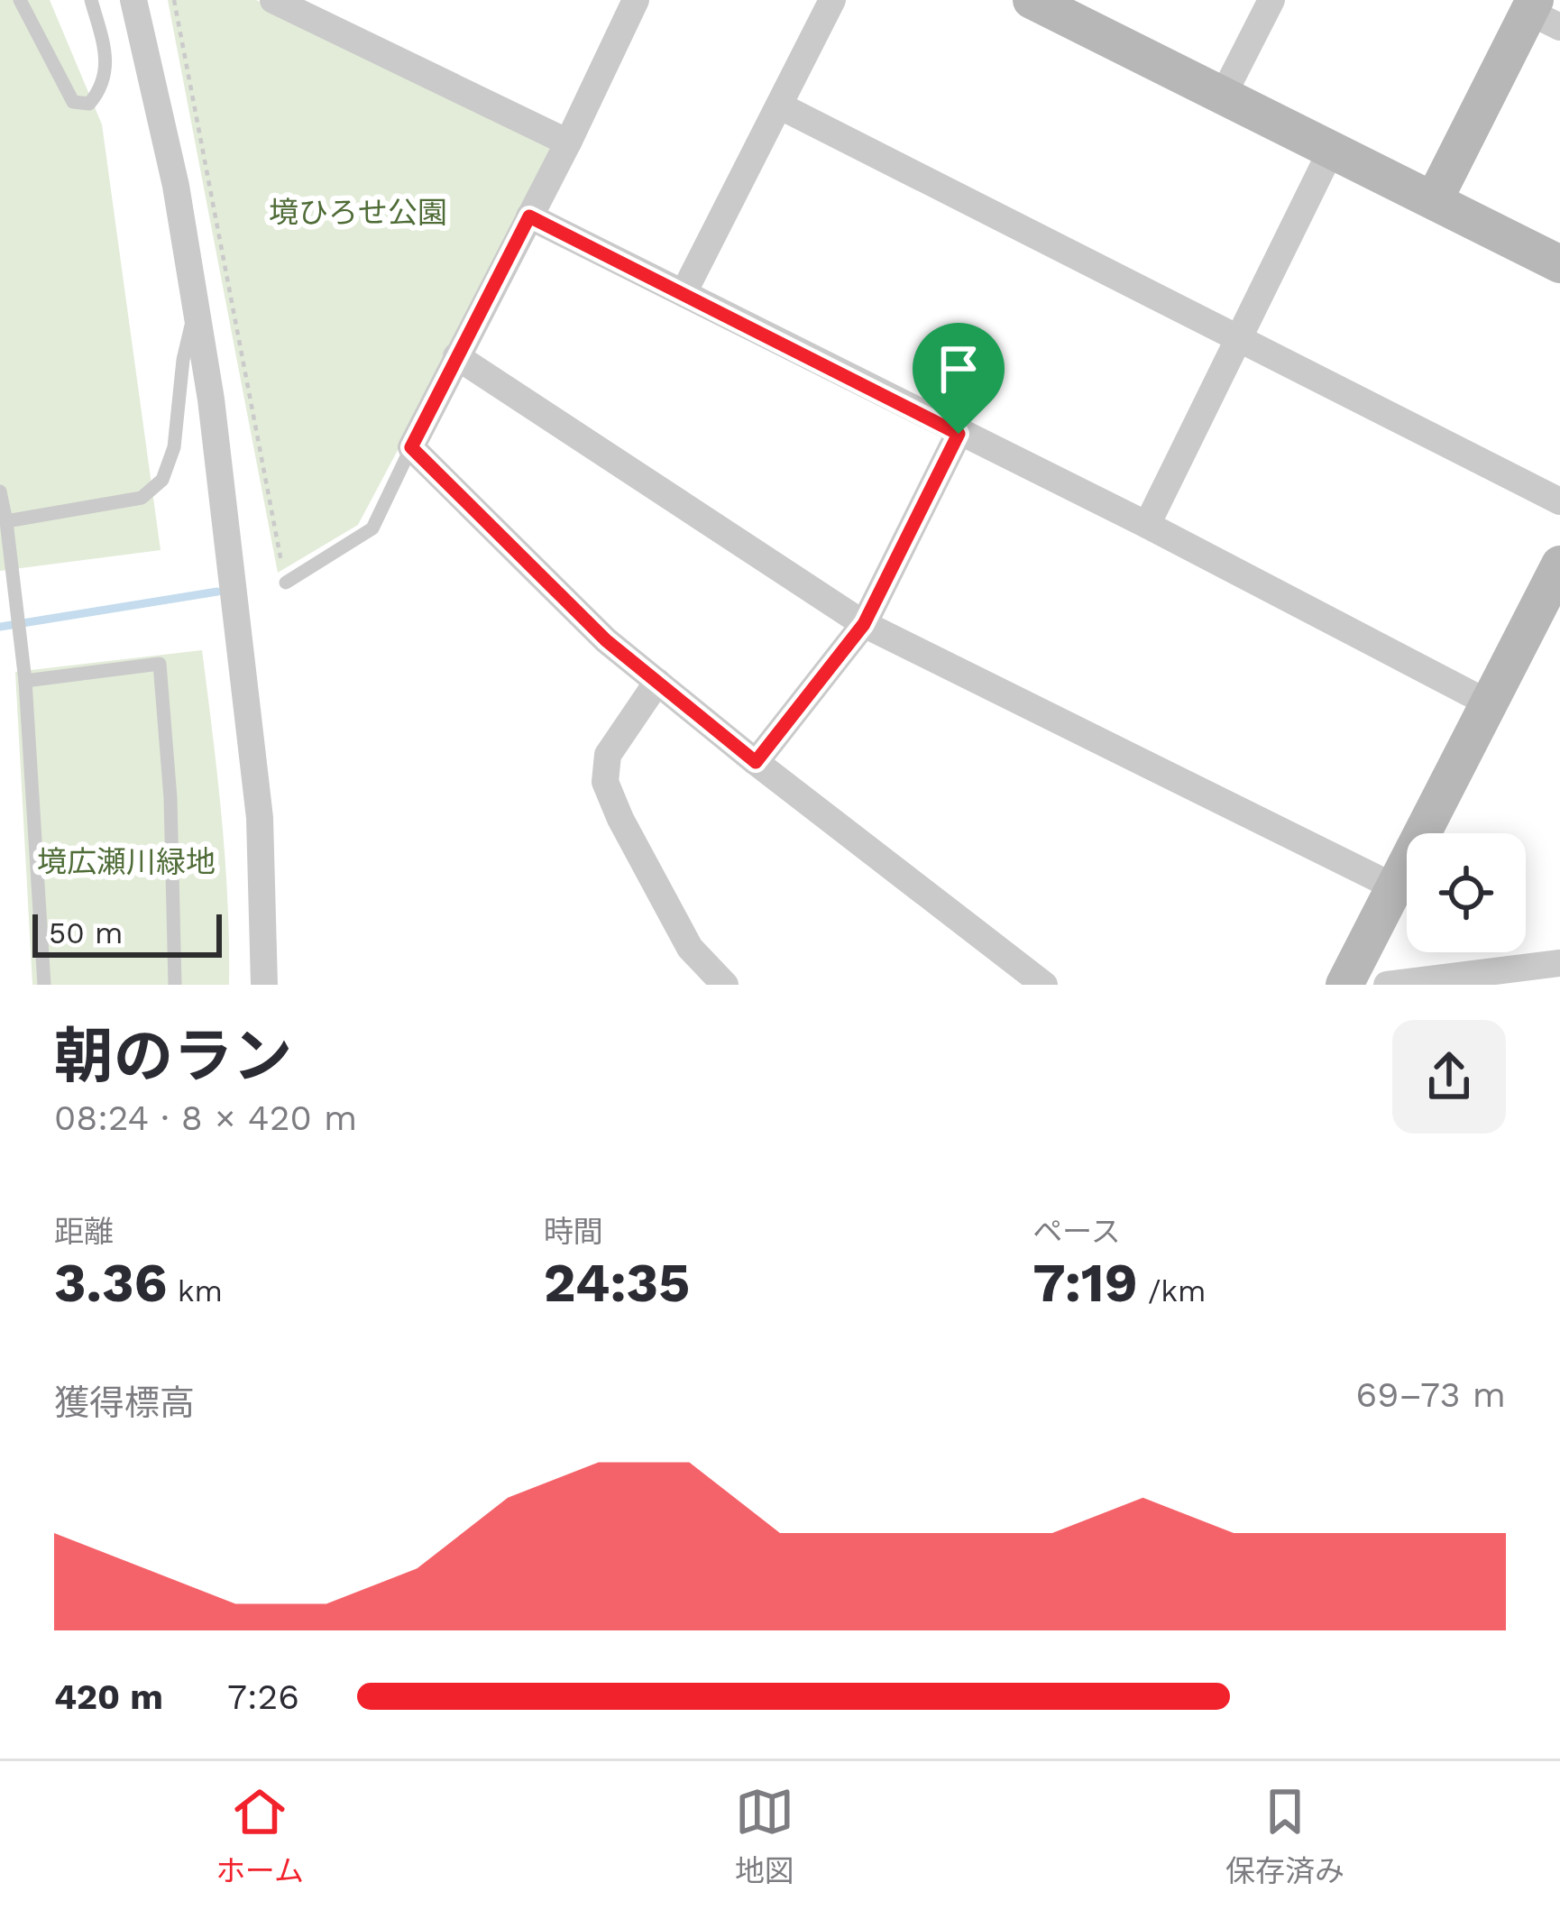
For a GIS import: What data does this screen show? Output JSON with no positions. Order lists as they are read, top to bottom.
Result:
{
  "parks": ["境ひろせ公園", "境広瀬川緑地"],
  "scale_bar": "50 m",
  "page": {
    "scale": "50 m",
    "heading": ["朝のラン", "08:24 · 8 × 420 m"],
    "stats": [
      ["距離", "3.36 km"],
      ["時間", "24:35"],
      ["ペース", "7:19 /km"]
    ],
    "chart": ["獲得標高", "69–73 m"],
    "list": [
      {
        "name": "420 m",
        "note": "7:26"
      }
    ],
    "tabs": ["ホーム", "地図", "保存済み"]
  }
}
